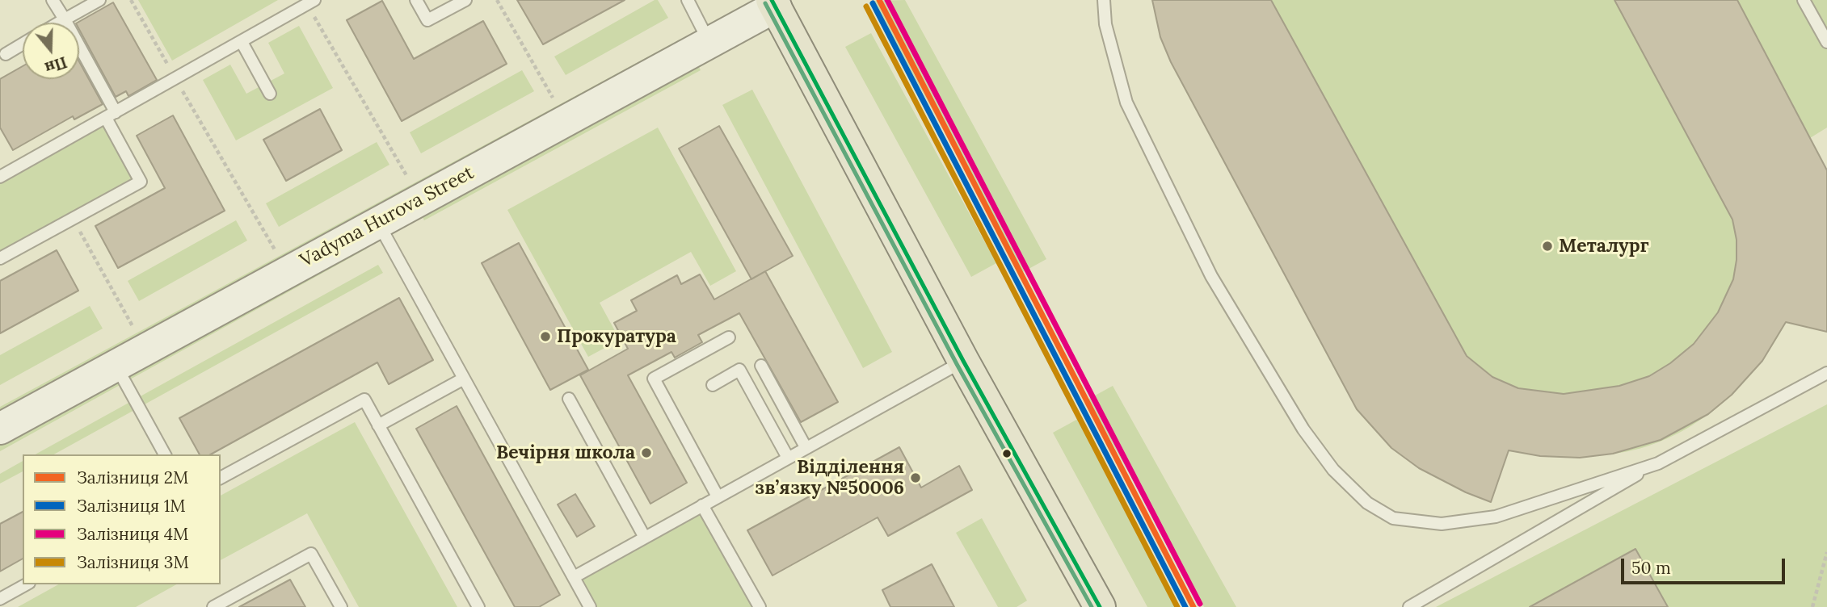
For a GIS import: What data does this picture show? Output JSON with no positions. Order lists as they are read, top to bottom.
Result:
{
  "streets": {
    "street": ["Vadyma Hurova Street"]
  },
  "places": [
    "Металург",
    "Прокуратура",
    "Вечірня школа",
    "Відділення зв’язку №50006"
  ],
  "lines": [
    "rail line 2М",
    "rail line 4М",
    "rail line 1М",
    "rail line 3М"
  ],
  "legend": [
    "Залізниця 2М",
    "Залізниця 1М",
    "Залізниця 4М",
    "Залізниця 3М"
  ],
  "scale_bar": "50 m",
  "north": "bottom"
}
